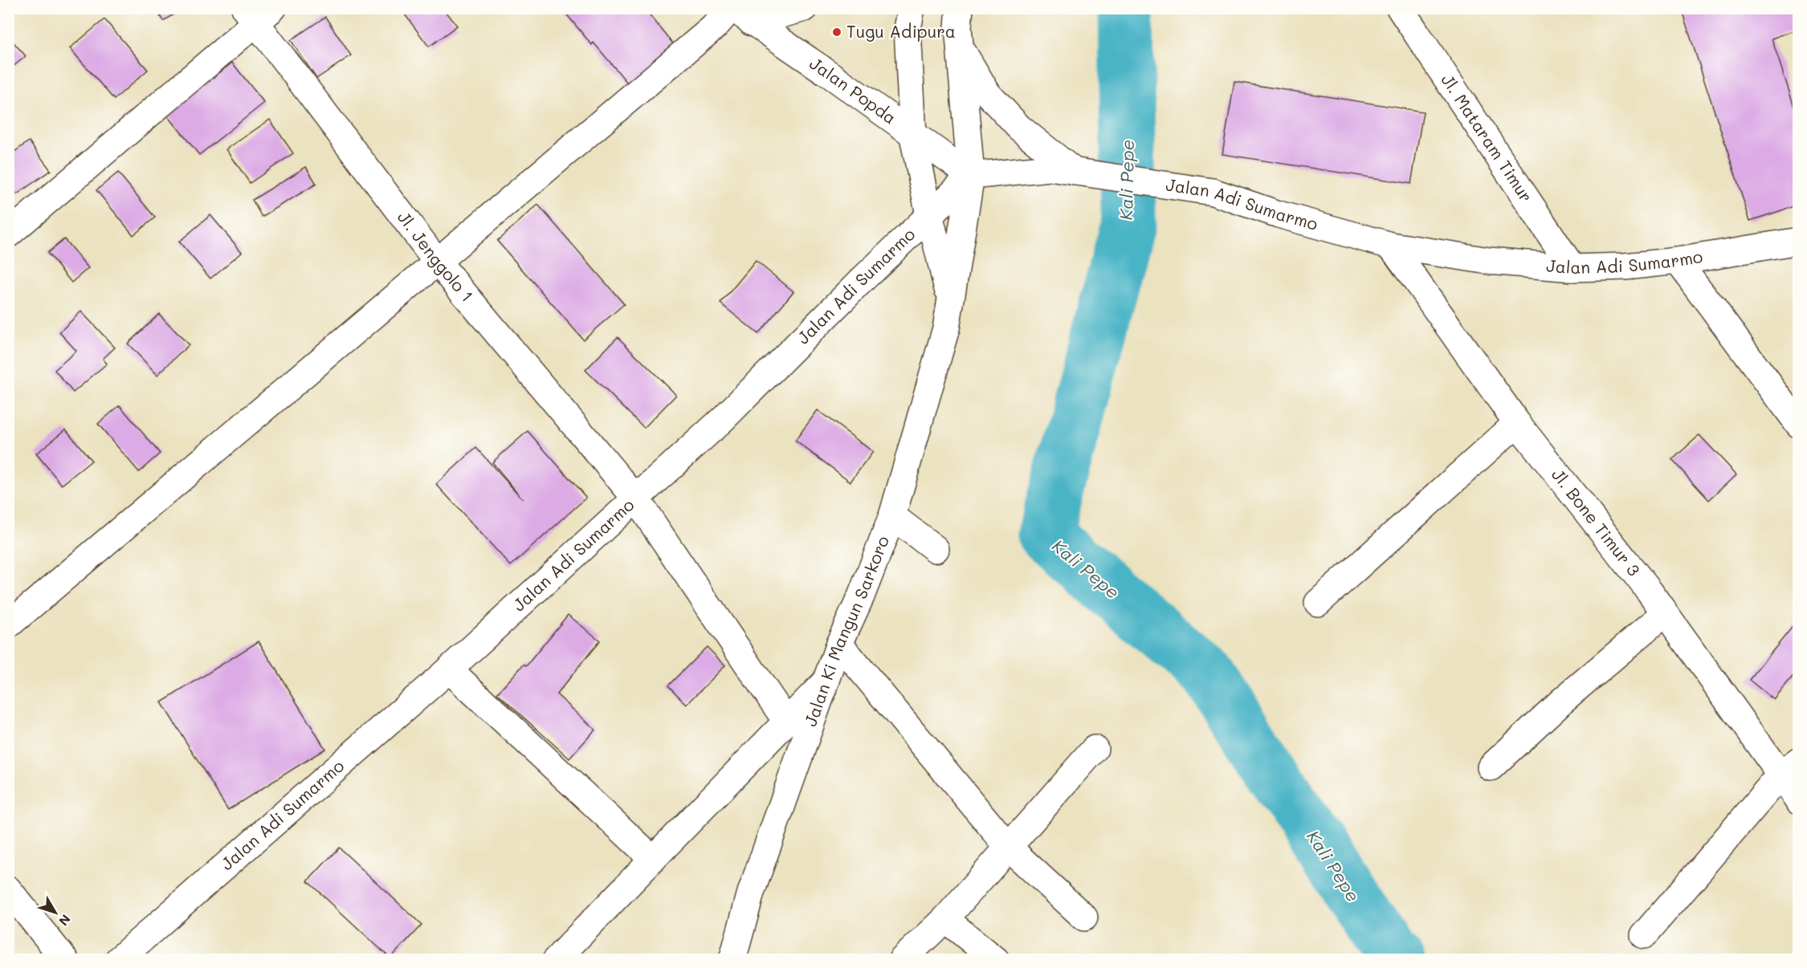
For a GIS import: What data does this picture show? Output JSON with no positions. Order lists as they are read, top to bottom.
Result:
{
  "streets": {
    "main road": [
      "Jalan Popda",
      "Jl. Mataram Timur",
      "Jalan Adi Sumarmo",
      "Jl. Jenggolo 1",
      "Jl. Bone Timur 3",
      "Jalan Ki Mangun Sarkoro"
    ]
  },
  "crossings": [
    ["Jalan Popda", "Jalan Adi Sumarmo"],
    ["Jalan Popda", "Jalan Ki Mangun Sarkoro"],
    ["Jl. Mataram Timur", "Jalan Adi Sumarmo"],
    ["Jalan Adi Sumarmo", "Jl. Jenggolo 1"],
    ["Jalan Adi Sumarmo", "Jl. Bone Timur 3"],
    ["Jalan Adi Sumarmo", "Jalan Ki Mangun Sarkoro"]
  ],
  "water": ["Kali Pepe"],
  "places": ["Tugu Adipura"],
  "north": "bottom right"
}
